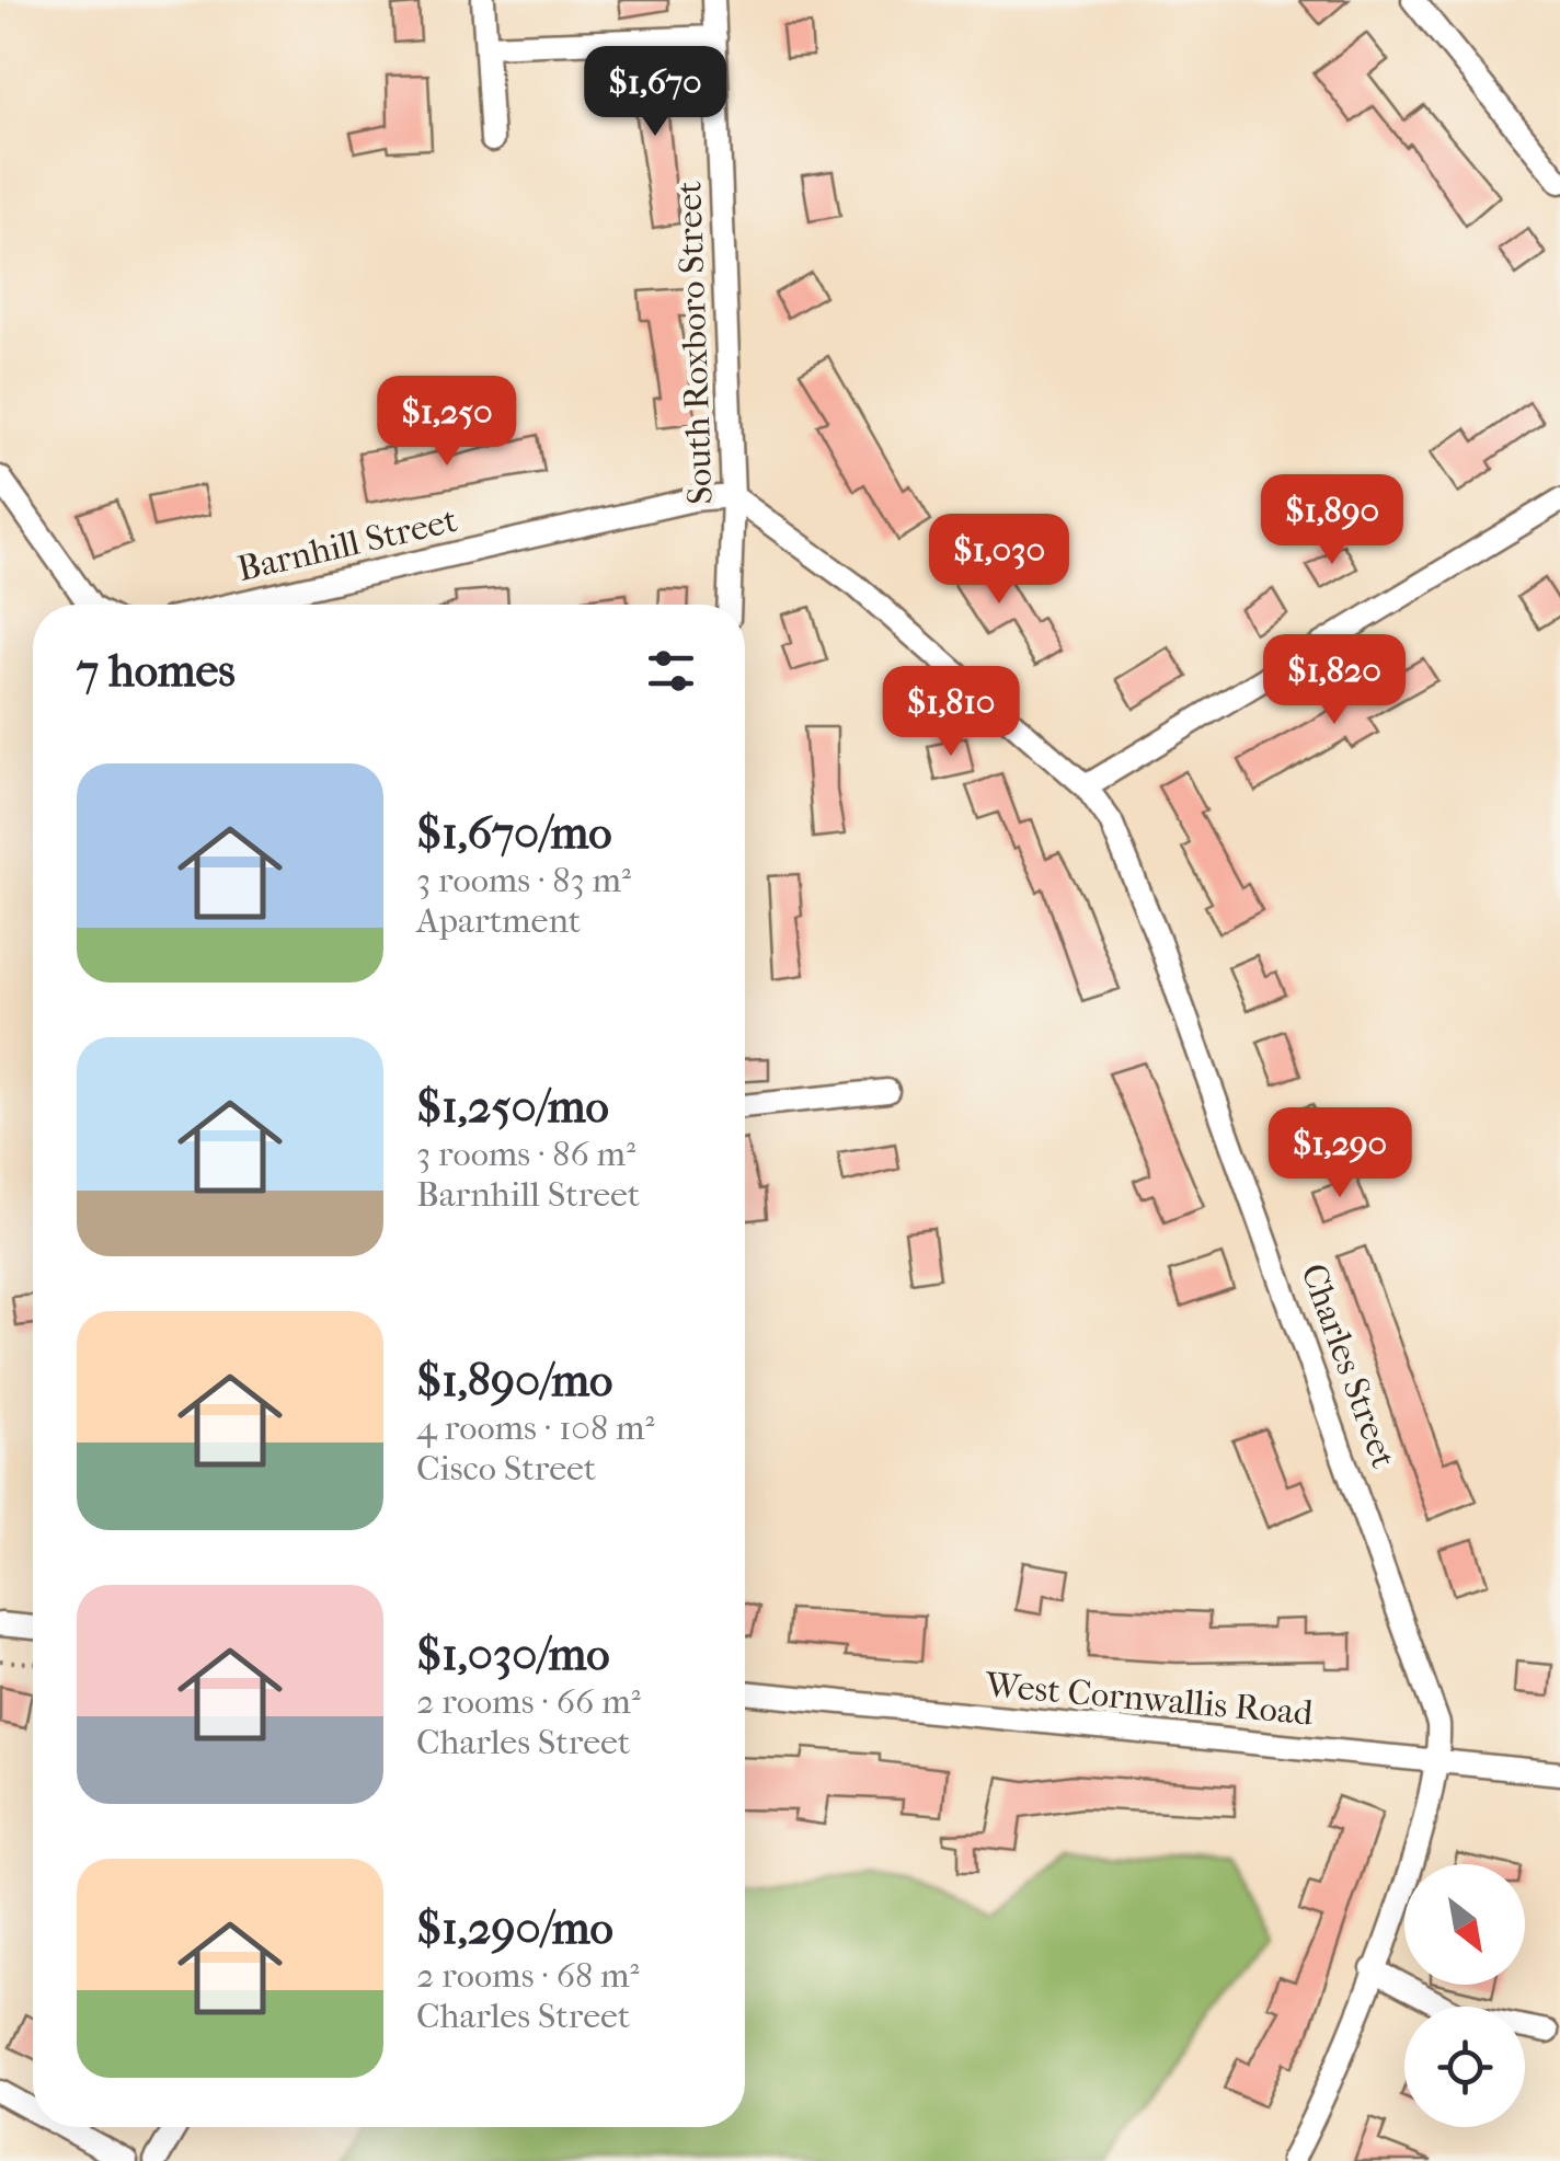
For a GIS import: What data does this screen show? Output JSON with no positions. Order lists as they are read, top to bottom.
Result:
{
  "streets": {
    "street": [
      "South Roxboro Street",
      "Barnhill Street",
      "Charles Street",
      "West Cornwallis Road"
    ]
  },
  "crossings": [
    ["South Roxboro Street", "Barnhill Street"],
    ["South Roxboro Street", "Charles Street"],
    ["Barnhill Street", "Charles Street"],
    ["Charles Street", "West Cornwallis Road"]
  ],
  "north": "bottom right",
  "page": {
    "price": [
      "$1,670",
      "$1,250",
      "$1,890",
      "$1,030",
      "$1,820",
      "$1,810",
      "$1,290"
    ],
    "heading": "7 homes",
    "list": [
      {
        "name": "$1,670/mo",
        "note": "3 rooms · 83 m² · Apartment"
      },
      {
        "name": "$1,250/mo",
        "note": "3 rooms · 86 m² · Barnhill Street"
      },
      {
        "name": "$1,890/mo",
        "note": "4 rooms · 108 m² · Cisco Street"
      },
      {
        "name": "$1,030/mo",
        "note": "2 rooms · 66 m² · Charles Street"
      },
      {
        "name": "$1,290/mo",
        "note": "2 rooms · 68 m² · Charles Street"
      }
    ]
  }
}
